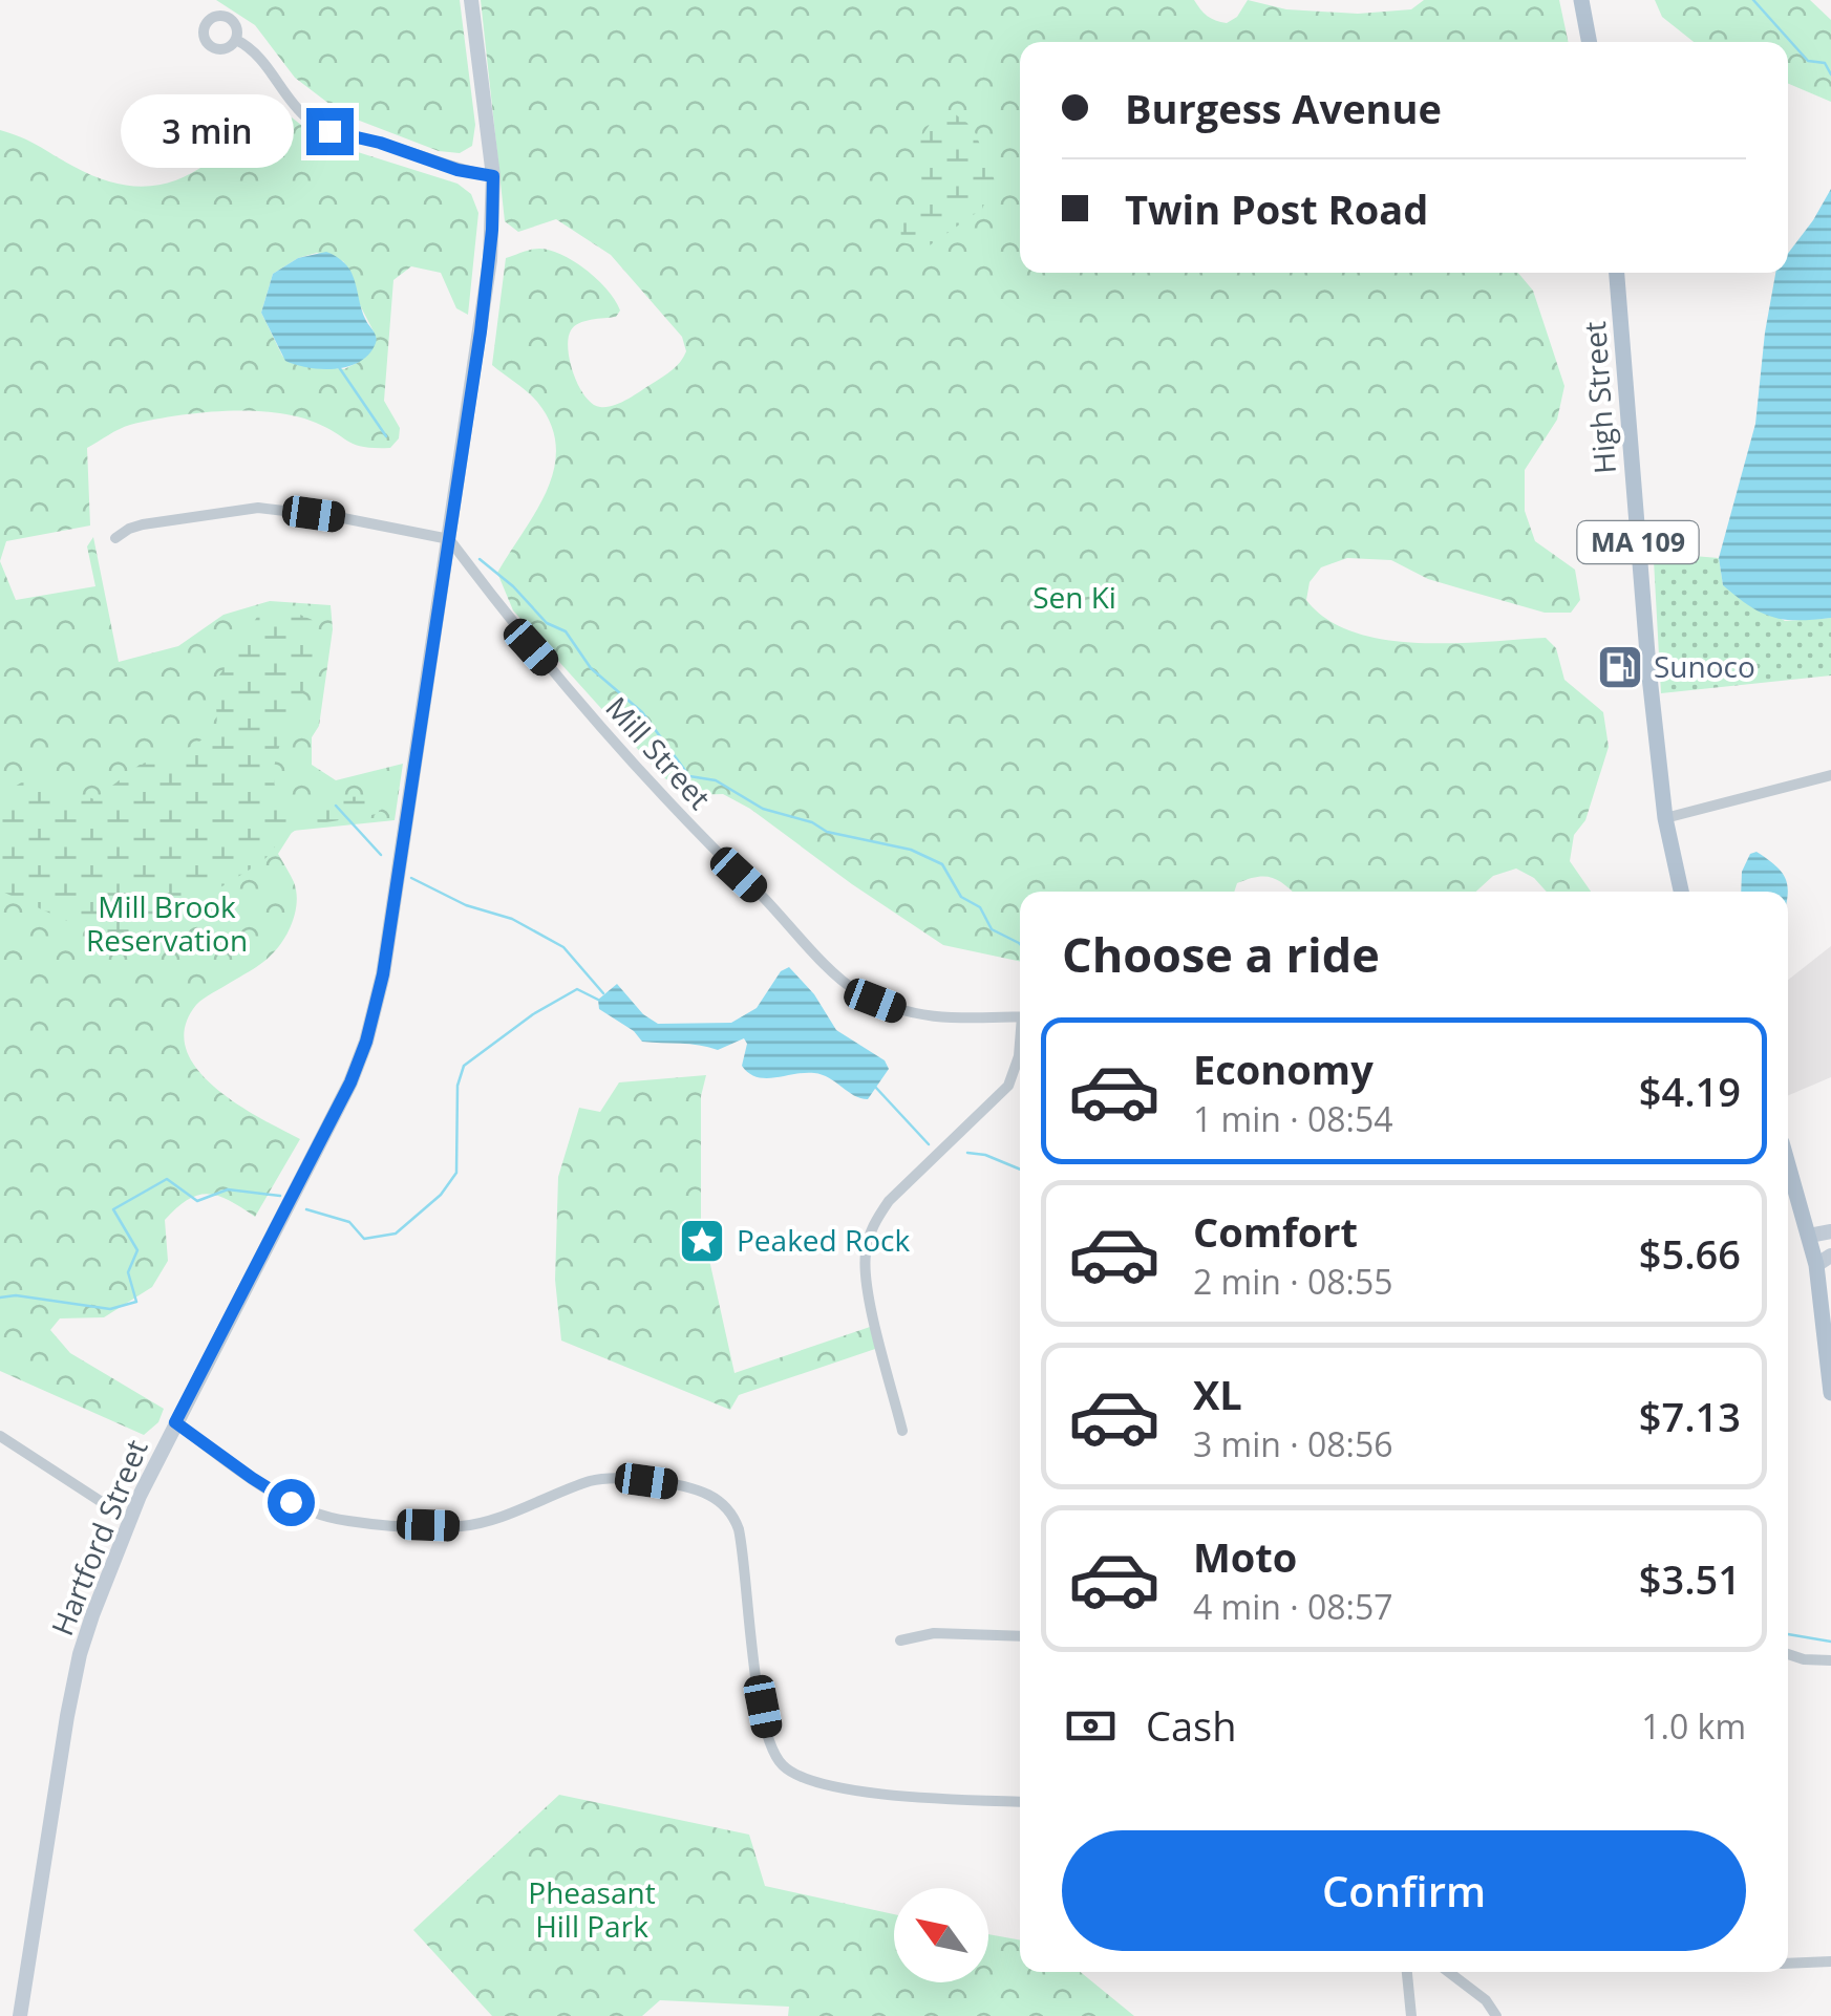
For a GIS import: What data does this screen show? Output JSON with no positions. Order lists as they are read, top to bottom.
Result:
{
  "streets": {
    "main road": ["High Street", "MA 109"],
    "street": ["Mill Street", "Hartford Street"]
  },
  "crossings": [
    ["Mill Street", "Hartford Street"]
  ],
  "parks": ["Sen Ki", "Mill Brook Reservation", "Pheasant Hill Park"],
  "places": {
    "fuel station": ["Sunoco"],
    "place": ["Peaked Rock"]
  },
  "north": "top left",
  "page": {
    "banner": ["Burgess Avenue", "Twin Post Road"],
    "bubble": "3 min",
    "heading": "Choose a ride",
    "list": [
      {
        "name": "Economy",
        "note": "1 min · 08:54",
        "value": "$4.19"
      },
      {
        "name": "Comfort",
        "note": "2 min · 08:55",
        "value": "$5.66"
      },
      {
        "name": "XL",
        "note": "3 min · 08:56",
        "value": "$7.13"
      },
      {
        "name": "Moto",
        "note": "4 min · 08:57",
        "value": "$3.51"
      }
    ],
    "pay": ["Cash", "1.0 km"],
    "buttons": "Confirm"
  }
}
